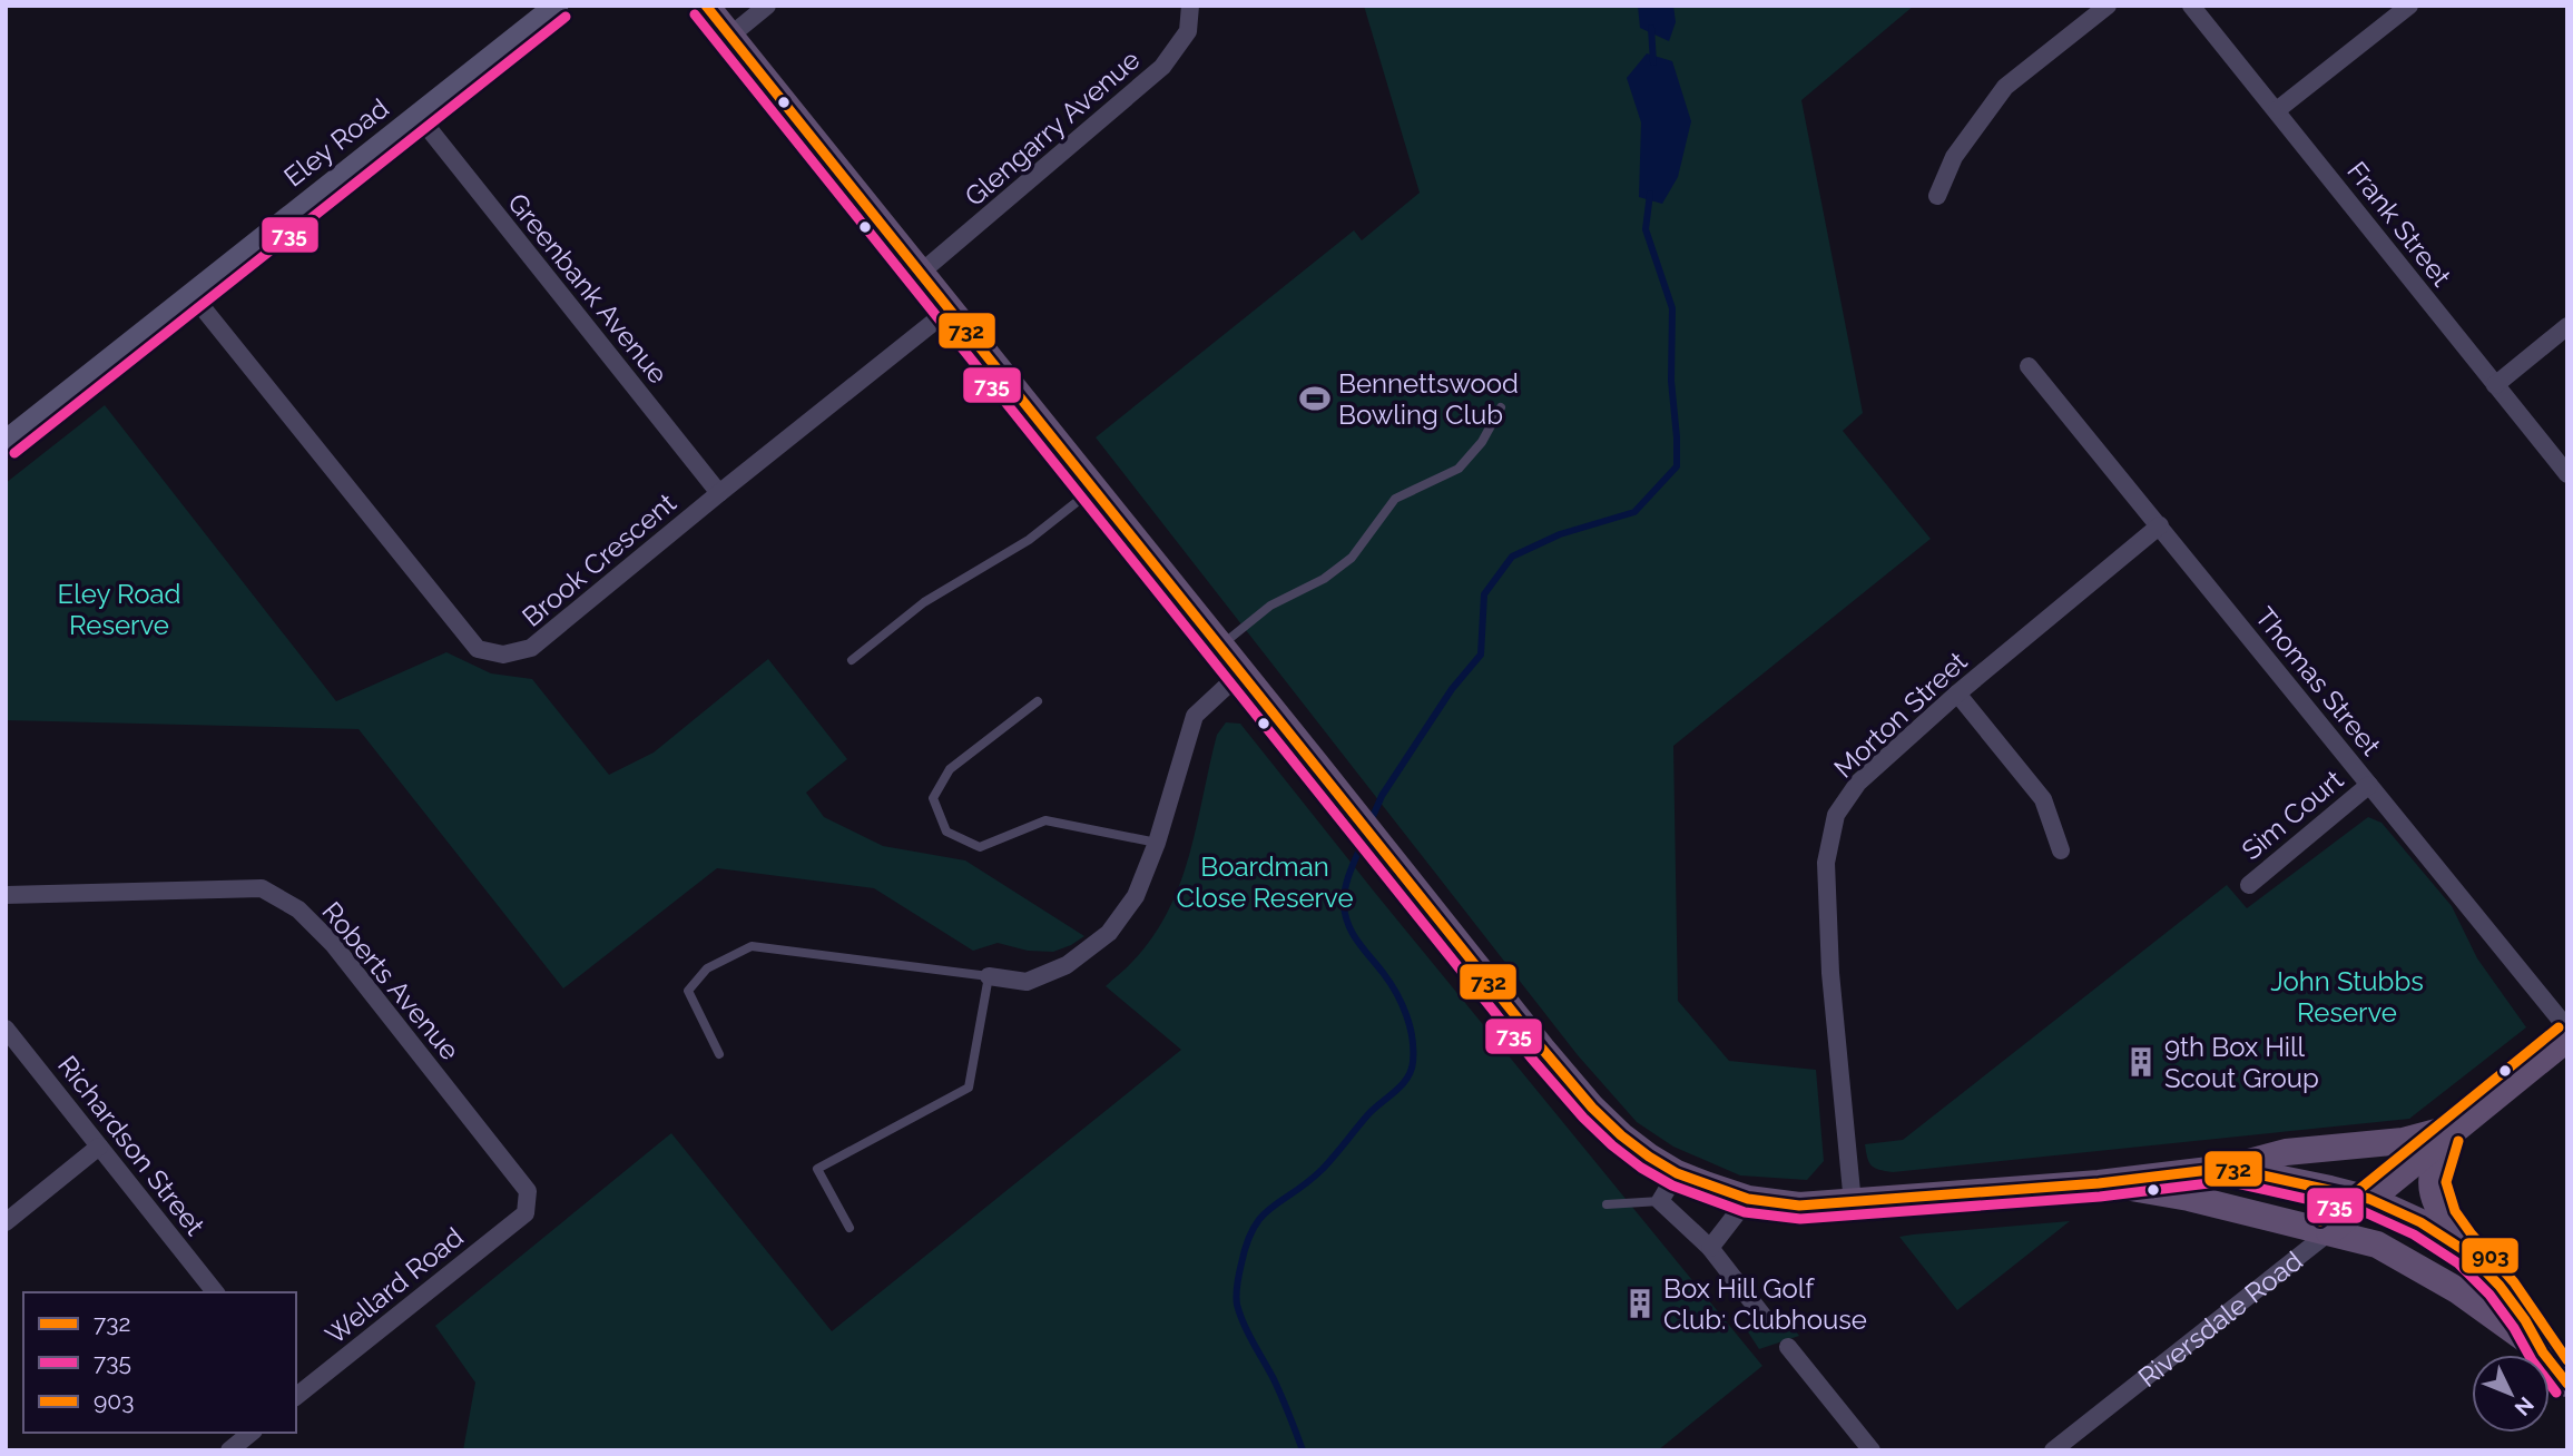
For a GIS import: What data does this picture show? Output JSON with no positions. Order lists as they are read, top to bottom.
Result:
{
  "streets": {
    "main road": ["Eley Road", "Riversdale Road"],
    "street": [
      "Glengarry Avenue",
      "Frank Street",
      "Greenbank Avenue",
      "Brook Crescent",
      "Thomas Street",
      "Morton Street",
      "Sim Court",
      "Roberts Avenue",
      "Richardson Street",
      "Wellard Road"
    ]
  },
  "crossings": [
    ["Eley Road", "Greenbank Avenue"],
    ["Eley Road", "Brook Crescent"],
    ["Greenbank Avenue", "Brook Crescent"],
    ["Thomas Street", "Morton Street"],
    ["Thomas Street", "Sim Court"],
    ["Roberts Avenue", "Wellard Road"]
  ],
  "parks": ["Eley Road Reserve", "Boardman Close Reserve", "John Stubbs Reserve"],
  "places": {
    "sports": ["Bennettswood Bowling Club"],
    "building": ["9th Box Hill Scout Group", "Box Hill Golf Club: Clubhouse"]
  },
  "lines": ["transit line 732", "transit line 735", "transit line 903"],
  "legend": ["732", "735", "903"],
  "north": "bottom right"
}
